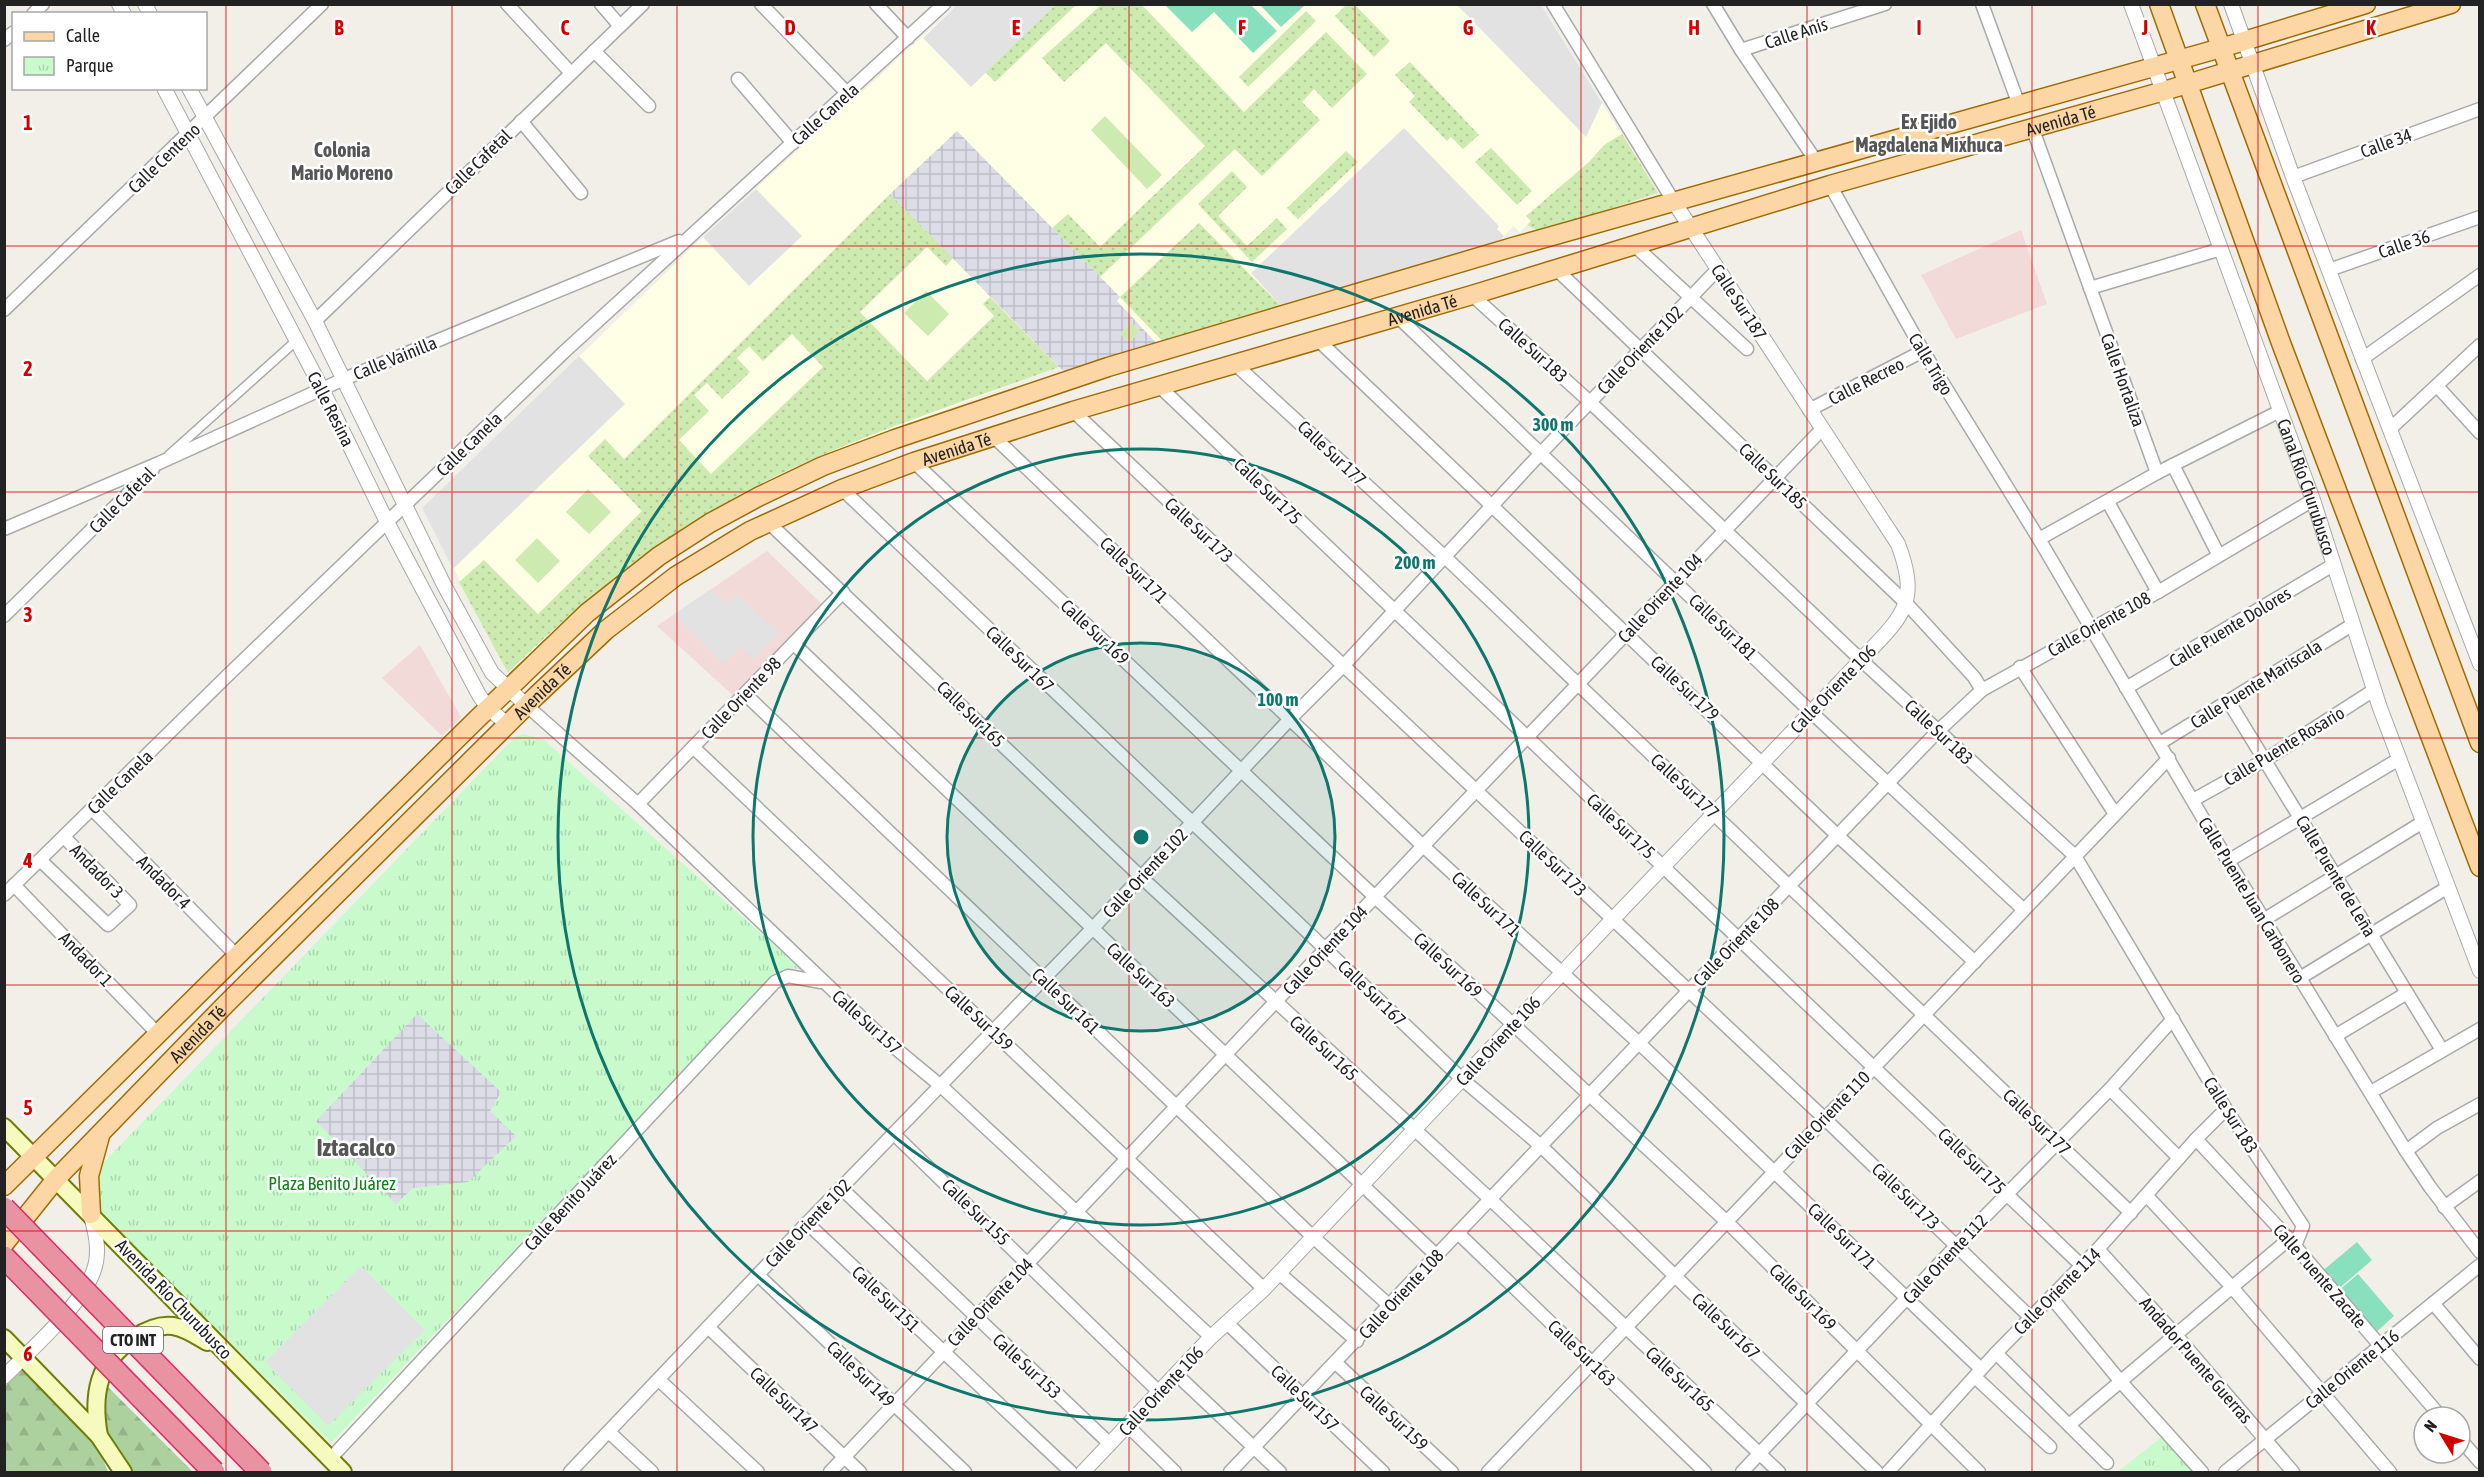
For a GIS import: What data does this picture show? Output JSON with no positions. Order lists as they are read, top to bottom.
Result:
{
  "streets": {
    "highway": ["CTO INT"],
    "main road": ["Avenida Té", "Canal Río Churubusco", "Avenida Río Churubusco"],
    "street": [
      "Calle Anís",
      "Calle Canela",
      "Calle 34",
      "Calle Centeno",
      "Calle Cafetal",
      "Calle 36",
      "Calle Sur 187",
      "Calle Sur 183",
      "Calle Oriente 102",
      "Calle Vainilla",
      "Calle Trigo",
      "Calle Hortaliza",
      "Calle Recreo",
      "Calle Resina",
      "Calle Sur 177",
      "Calle Sur 185",
      "Calle Sur 175",
      "Calle Sur 173",
      "Calle Sur 171",
      "Calle Oriente 104",
      "Calle Oriente 108",
      "Calle Sur 181",
      "Calle Puente Dolores",
      "Calle Sur 169",
      "Calle Sur 167",
      "Calle Puente Mariscala",
      "Calle Sur 179",
      "Calle Oriente 106",
      "Calle Oriente 98",
      "Calle Sur 165",
      "Calle Puente Rosario",
      "Andador 3",
      "Calle Puente de Leña",
      "Andador 4",
      "Calle Puente Juan Carbonero",
      "Andador 1",
      "Calle Sur 163",
      "Calle Sur 161",
      "Calle Sur 159",
      "Calle Sur 157",
      "Calle Oriente 110",
      "Calle Benito Juárez",
      "Calle Sur 155",
      "Calle Oriente 112",
      "Calle Puente Zacate",
      "Calle Oriente 114",
      "Calle Sur 151",
      "Andador Puente Guerras",
      "Calle Sur 153",
      "Calle Oriente 116",
      "Calle Sur 149",
      "Calle Sur 147"
    ]
  },
  "crossings": [
    ["Calle Canela", "Calle Vainilla"],
    ["Calle Canela", "Calle Resina"],
    ["Calle Canela", "Andador 3"],
    ["Calle Canela", "Andador 4"],
    ["Calle Canela", "Andador 1"],
    ["Avenida Té", "Calle Sur 187"],
    ["Avenida Té", "Calle Sur 183"],
    ["Avenida Té", "Calle Trigo"],
    ["Avenida Té", "Calle Hortaliza"],
    ["Avenida Té", "Calle Resina"],
    ["Avenida Té", "Calle Sur 177"],
    ["Avenida Té", "Calle Sur 185"],
    ["Avenida Té", "Canal Río Churubusco"],
    ["Avenida Té", "Calle Sur 175"],
    ["Avenida Té", "Calle Sur 173"],
    ["Avenida Té", "Calle Sur 171"],
    ["Avenida Té", "Calle Sur 181"],
    ["Avenida Té", "Calle Sur 169"],
    ["Avenida Té", "Calle Sur 167"],
    ["Avenida Té", "Calle Sur 179"],
    ["Avenida Té", "Calle Sur 165"],
    ["Avenida Té", "Andador 4"],
    ["Avenida Té", "Andador 1"],
    ["Avenida Té", "Calle Sur 157"],
    ["Avenida Té", "Avenida Río Churubusco"],
    ["Calle Centeno", "Calle Resina"],
    ["Calle Cafetal", "Calle Vainilla"],
    ["Calle Cafetal", "Calle Resina"],
    ["Calle Sur 187", "Calle Oriente 102"],
    ["Calle Sur 187", "Calle Recreo"],
    ["Calle Sur 187", "Calle Sur 185"],
    ["Calle Sur 187", "Calle Oriente 104"],
    ["Calle Sur 187", "Calle Oriente 106"],
    ["Calle Sur 183", "Calle Oriente 102"],
    ["Calle Sur 183", "Calle Oriente 104"],
    ["Calle Sur 183", "Calle Oriente 108"],
    ["Calle Sur 183", "Calle Oriente 106"],
    ["Calle Sur 183", "Calle Oriente 110"],
    ["Calle Sur 183", "Calle Oriente 112"],
    ["Calle Sur 183", "Calle Puente Zacate"],
    ["Calle Sur 183", "Calle Oriente 114"],
    ["Calle Oriente 102", "Calle Sur 177"],
    ["Calle Oriente 102", "Calle Sur 185"],
    ["Calle Oriente 102", "Calle Sur 175"],
    ["Calle Oriente 102", "Calle Sur 173"],
    ["Calle Oriente 102", "Calle Sur 171"],
    ["Calle Oriente 102", "Calle Sur 181"],
    ["Calle Oriente 102", "Calle Sur 169"],
    ["Calle Oriente 102", "Calle Sur 167"],
    ["Calle Oriente 102", "Calle Sur 179"],
    ["Calle Oriente 102", "Calle Sur 165"],
    ["Calle Oriente 102", "Calle Sur 163"],
    ["Calle Oriente 102", "Calle Sur 161"],
    ["Calle Oriente 102", "Calle Sur 159"],
    ["Calle Oriente 102", "Calle Sur 157"],
    ["Calle Oriente 102", "Calle Sur 155"],
    ["Calle Oriente 102", "Calle Sur 151"],
    ["Calle Oriente 102", "Calle Sur 153"],
    ["Calle Oriente 102", "Calle Sur 149"],
    ["Calle Oriente 102", "Calle Sur 147"],
    ["Calle Vainilla", "Calle Resina"],
    ["Calle Trigo", "Calle Recreo"],
    ["Calle Trigo", "Calle Puente Juan Carbonero"],
    ["Calle Resina", "Calle Sur 157"],
    ["Calle Sur 177", "Calle Oriente 104"],
    ["Calle Sur 177", "Calle Oriente 108"],
    ["Calle Sur 177", "Calle Oriente 106"],
    ["Calle Sur 177", "Calle Oriente 110"],
    ["Calle Sur 177", "Calle Oriente 112"],
    ["Calle Sur 177", "Calle Oriente 114"],
    ["Calle Sur 185", "Calle Oriente 104"],
    ["Calle Sur 185", "Calle Oriente 108"],
    ["Calle Sur 185", "Calle Oriente 106"],
    ["Canal Río Churubusco", "Calle Oriente 108"],
    ["Canal Río Churubusco", "Calle Puente Dolores"],
    ["Canal Río Churubusco", "Calle Puente Mariscala"],
    ["Canal Río Churubusco", "Calle Puente Rosario"],
    ["Calle Sur 175", "Calle Oriente 104"],
    ["Calle Sur 175", "Calle Oriente 108"],
    ["Calle Sur 175", "Calle Oriente 106"],
    ["Calle Sur 175", "Calle Oriente 110"],
    ["Calle Sur 175", "Calle Oriente 112"],
    ["Calle Sur 175", "Calle Oriente 114"],
    ["Calle Sur 173", "Calle Oriente 104"],
    ["Calle Sur 173", "Calle Oriente 108"],
    ["Calle Sur 173", "Calle Oriente 106"],
    ["Calle Sur 173", "Calle Oriente 110"],
    ["Calle Sur 173", "Calle Oriente 112"],
    ["Calle Sur 173", "Calle Oriente 114"],
    ["Calle Sur 171", "Calle Oriente 104"],
    ["Calle Sur 171", "Calle Oriente 108"],
    ["Calle Sur 171", "Calle Oriente 106"],
    ["Calle Sur 171", "Calle Oriente 110"],
    ["Calle Sur 171", "Calle Oriente 112"],
    ["Calle Sur 171", "Calle Oriente 114"],
    ["Calle Oriente 104", "Calle Sur 181"],
    ["Calle Oriente 104", "Calle Sur 169"],
    ["Calle Oriente 104", "Calle Sur 167"],
    ["Calle Oriente 104", "Calle Sur 179"],
    ["Calle Oriente 104", "Calle Sur 165"],
    ["Calle Oriente 104", "Calle Sur 163"],
    ["Calle Oriente 104", "Calle Sur 161"],
    ["Calle Oriente 104", "Calle Sur 159"],
    ["Calle Oriente 104", "Calle Sur 157"],
    ["Calle Oriente 104", "Calle Sur 155"],
    ["Calle Oriente 104", "Calle Sur 151"],
    ["Calle Oriente 104", "Calle Sur 153"],
    ["Calle Oriente 104", "Calle Sur 149"],
    ["Calle Oriente 104", "Calle Sur 147"],
    ["Calle Oriente 108", "Calle Sur 181"],
    ["Calle Oriente 108", "Calle Sur 169"],
    ["Calle Oriente 108", "Calle Sur 167"],
    ["Calle Oriente 108", "Calle Sur 179"],
    ["Calle Oriente 108", "Calle Sur 165"],
    ["Calle Oriente 108", "Calle Puente Juan Carbonero"],
    ["Calle Oriente 108", "Calle Sur 163"],
    ["Calle Oriente 108", "Calle Sur 161"],
    ["Calle Oriente 108", "Calle Sur 159"],
    ["Calle Oriente 108", "Calle Sur 157"],
    ["Calle Sur 181", "Calle Oriente 106"],
    ["Calle Sur 181", "Calle Oriente 110"],
    ["Calle Puente Dolores", "Calle Puente Juan Carbonero"],
    ["Calle Sur 169", "Calle Oriente 106"],
    ["Calle Sur 169", "Calle Oriente 110"],
    ["Calle Sur 169", "Calle Oriente 112"],
    ["Calle Sur 169", "Calle Oriente 114"],
    ["Calle Sur 167", "Calle Oriente 106"],
    ["Calle Sur 167", "Calle Oriente 110"],
    ["Calle Sur 167", "Calle Oriente 112"],
    ["Calle Puente Mariscala", "Calle Puente de Leña"],
    ["Calle Puente Mariscala", "Calle Puente Juan Carbonero"],
    ["Calle Sur 179", "Calle Oriente 106"],
    ["Calle Sur 179", "Calle Oriente 110"],
    ["Calle Oriente 106", "Calle Sur 165"],
    ["Calle Oriente 106", "Calle Sur 163"],
    ["Calle Oriente 106", "Calle Sur 161"],
    ["Calle Oriente 106", "Calle Sur 159"],
    ["Calle Oriente 106", "Calle Sur 157"],
    ["Calle Oriente 106", "Calle Sur 155"],
    ["Calle Oriente 106", "Calle Sur 153"],
    ["Calle Oriente 98", "Calle Sur 165"],
    ["Calle Oriente 98", "Calle Sur 163"],
    ["Calle Oriente 98", "Calle Sur 161"],
    ["Calle Oriente 98", "Calle Sur 159"],
    ["Calle Oriente 98", "Calle Sur 157"],
    ["Calle Sur 165", "Calle Oriente 110"],
    ["Calle Sur 165", "Calle Oriente 112"],
    ["Calle Puente Rosario", "Calle Puente de Leña"],
    ["Calle Puente Rosario", "Calle Puente Juan Carbonero"],
    ["Calle Puente Juan Carbonero", "Calle Oriente 110"],
    ["Calle Sur 163", "Calle Oriente 110"],
    ["Calle Sur 157", "Calle Benito Juárez"],
    ["Calle Benito Juárez", "Avenida Río Churubusco"],
    ["Calle Puente Zacate", "Calle Oriente 114"],
    ["Calle Puente Zacate", "Calle Oriente 116"],
    ["Calle Oriente 114", "Andador Puente Guerras"],
    ["Andador Puente Guerras", "Calle Oriente 116"]
  ],
  "districts": ["Ex Ejido Magdalena Mixhuca", "Colonia Mario Moreno", "Iztacalco"],
  "parks": ["Plaza Benito Juárez"],
  "legend": ["Calle", "Parque"],
  "north": "top left",
  "grid": {
    "columns": [
      "B",
      "C",
      "D",
      "E",
      "F",
      "G",
      "H",
      "I",
      "J",
      "K"
    ],
    "rows": [
      "1",
      "2",
      "3",
      "4",
      "5",
      "6"
    ]
  },
  "rings": ["300 m", "200 m", "100 m"]
}
